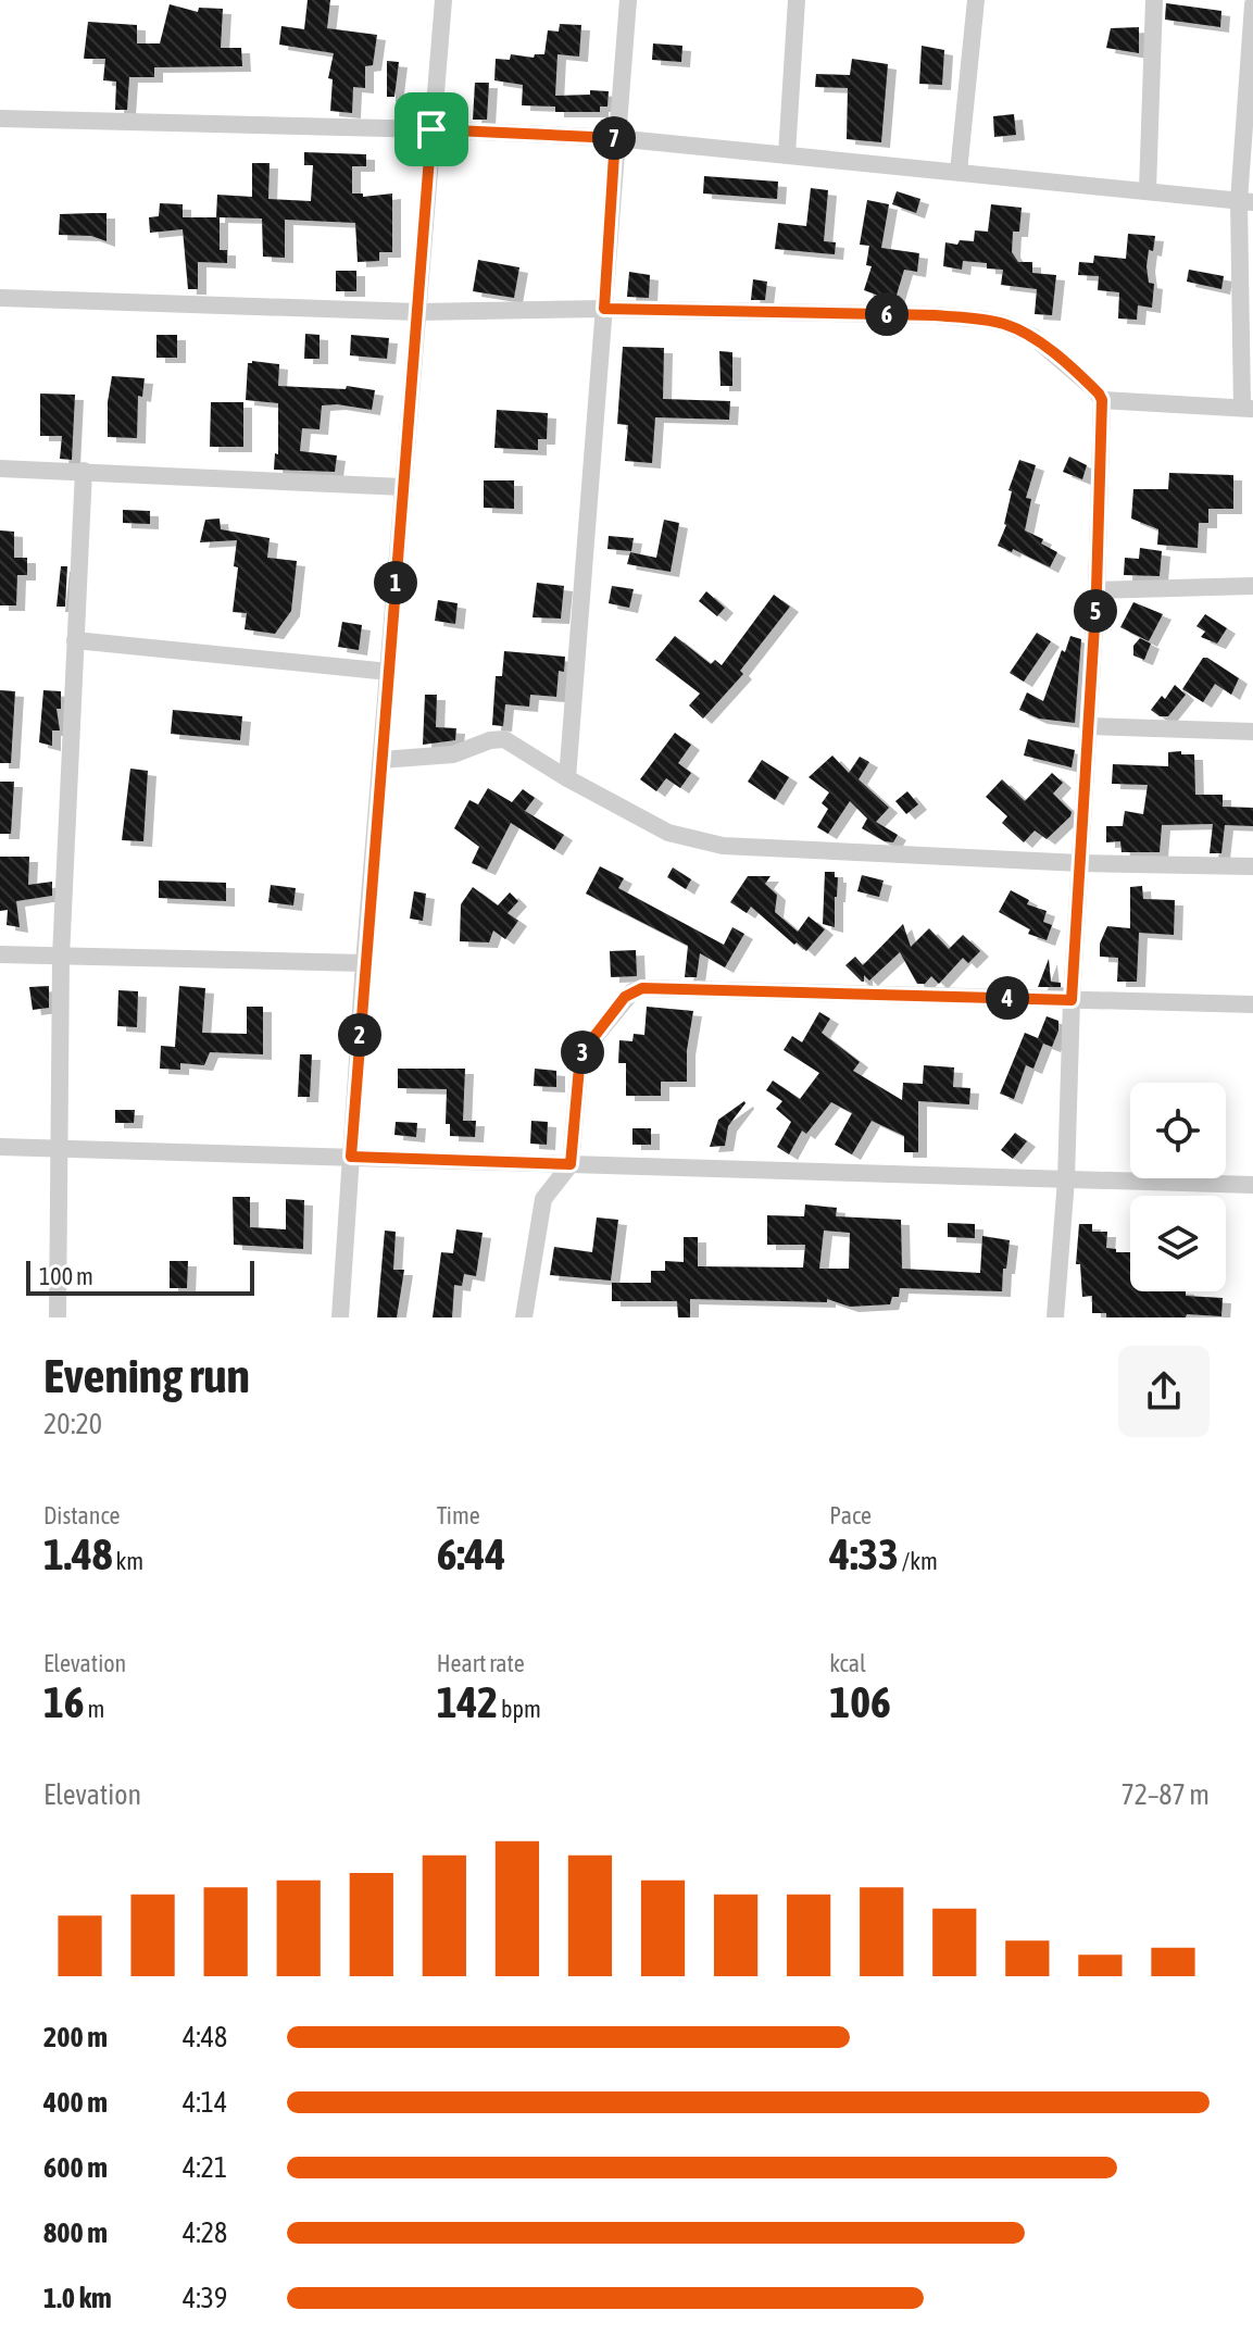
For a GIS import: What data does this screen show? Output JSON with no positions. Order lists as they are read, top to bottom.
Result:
{
  "scale_bar": "100 m",
  "page": {
    "pins": [
      "7",
      "6",
      "1",
      "5",
      "4",
      "2",
      "3"
    ],
    "scale": "100 m",
    "heading": ["Evening run", "20:20"],
    "stats": [
      ["Distance", "1.48 km"],
      ["Time", "6:44"],
      ["Pace", "4:33 /km"],
      ["Elevation", "16 m"],
      ["Heart rate", "142 bpm"],
      ["kcal", "106"]
    ],
    "chart": ["Elevation", "72–87 m"],
    "list": [
      {
        "name": "200 m",
        "note": "4:48"
      },
      {
        "name": "400 m",
        "note": "4:14"
      },
      {
        "name": "600 m",
        "note": "4:21"
      },
      {
        "name": "800 m",
        "note": "4:28"
      },
      {
        "name": "1.0 km",
        "note": "4:39"
      }
    ]
  }
}
